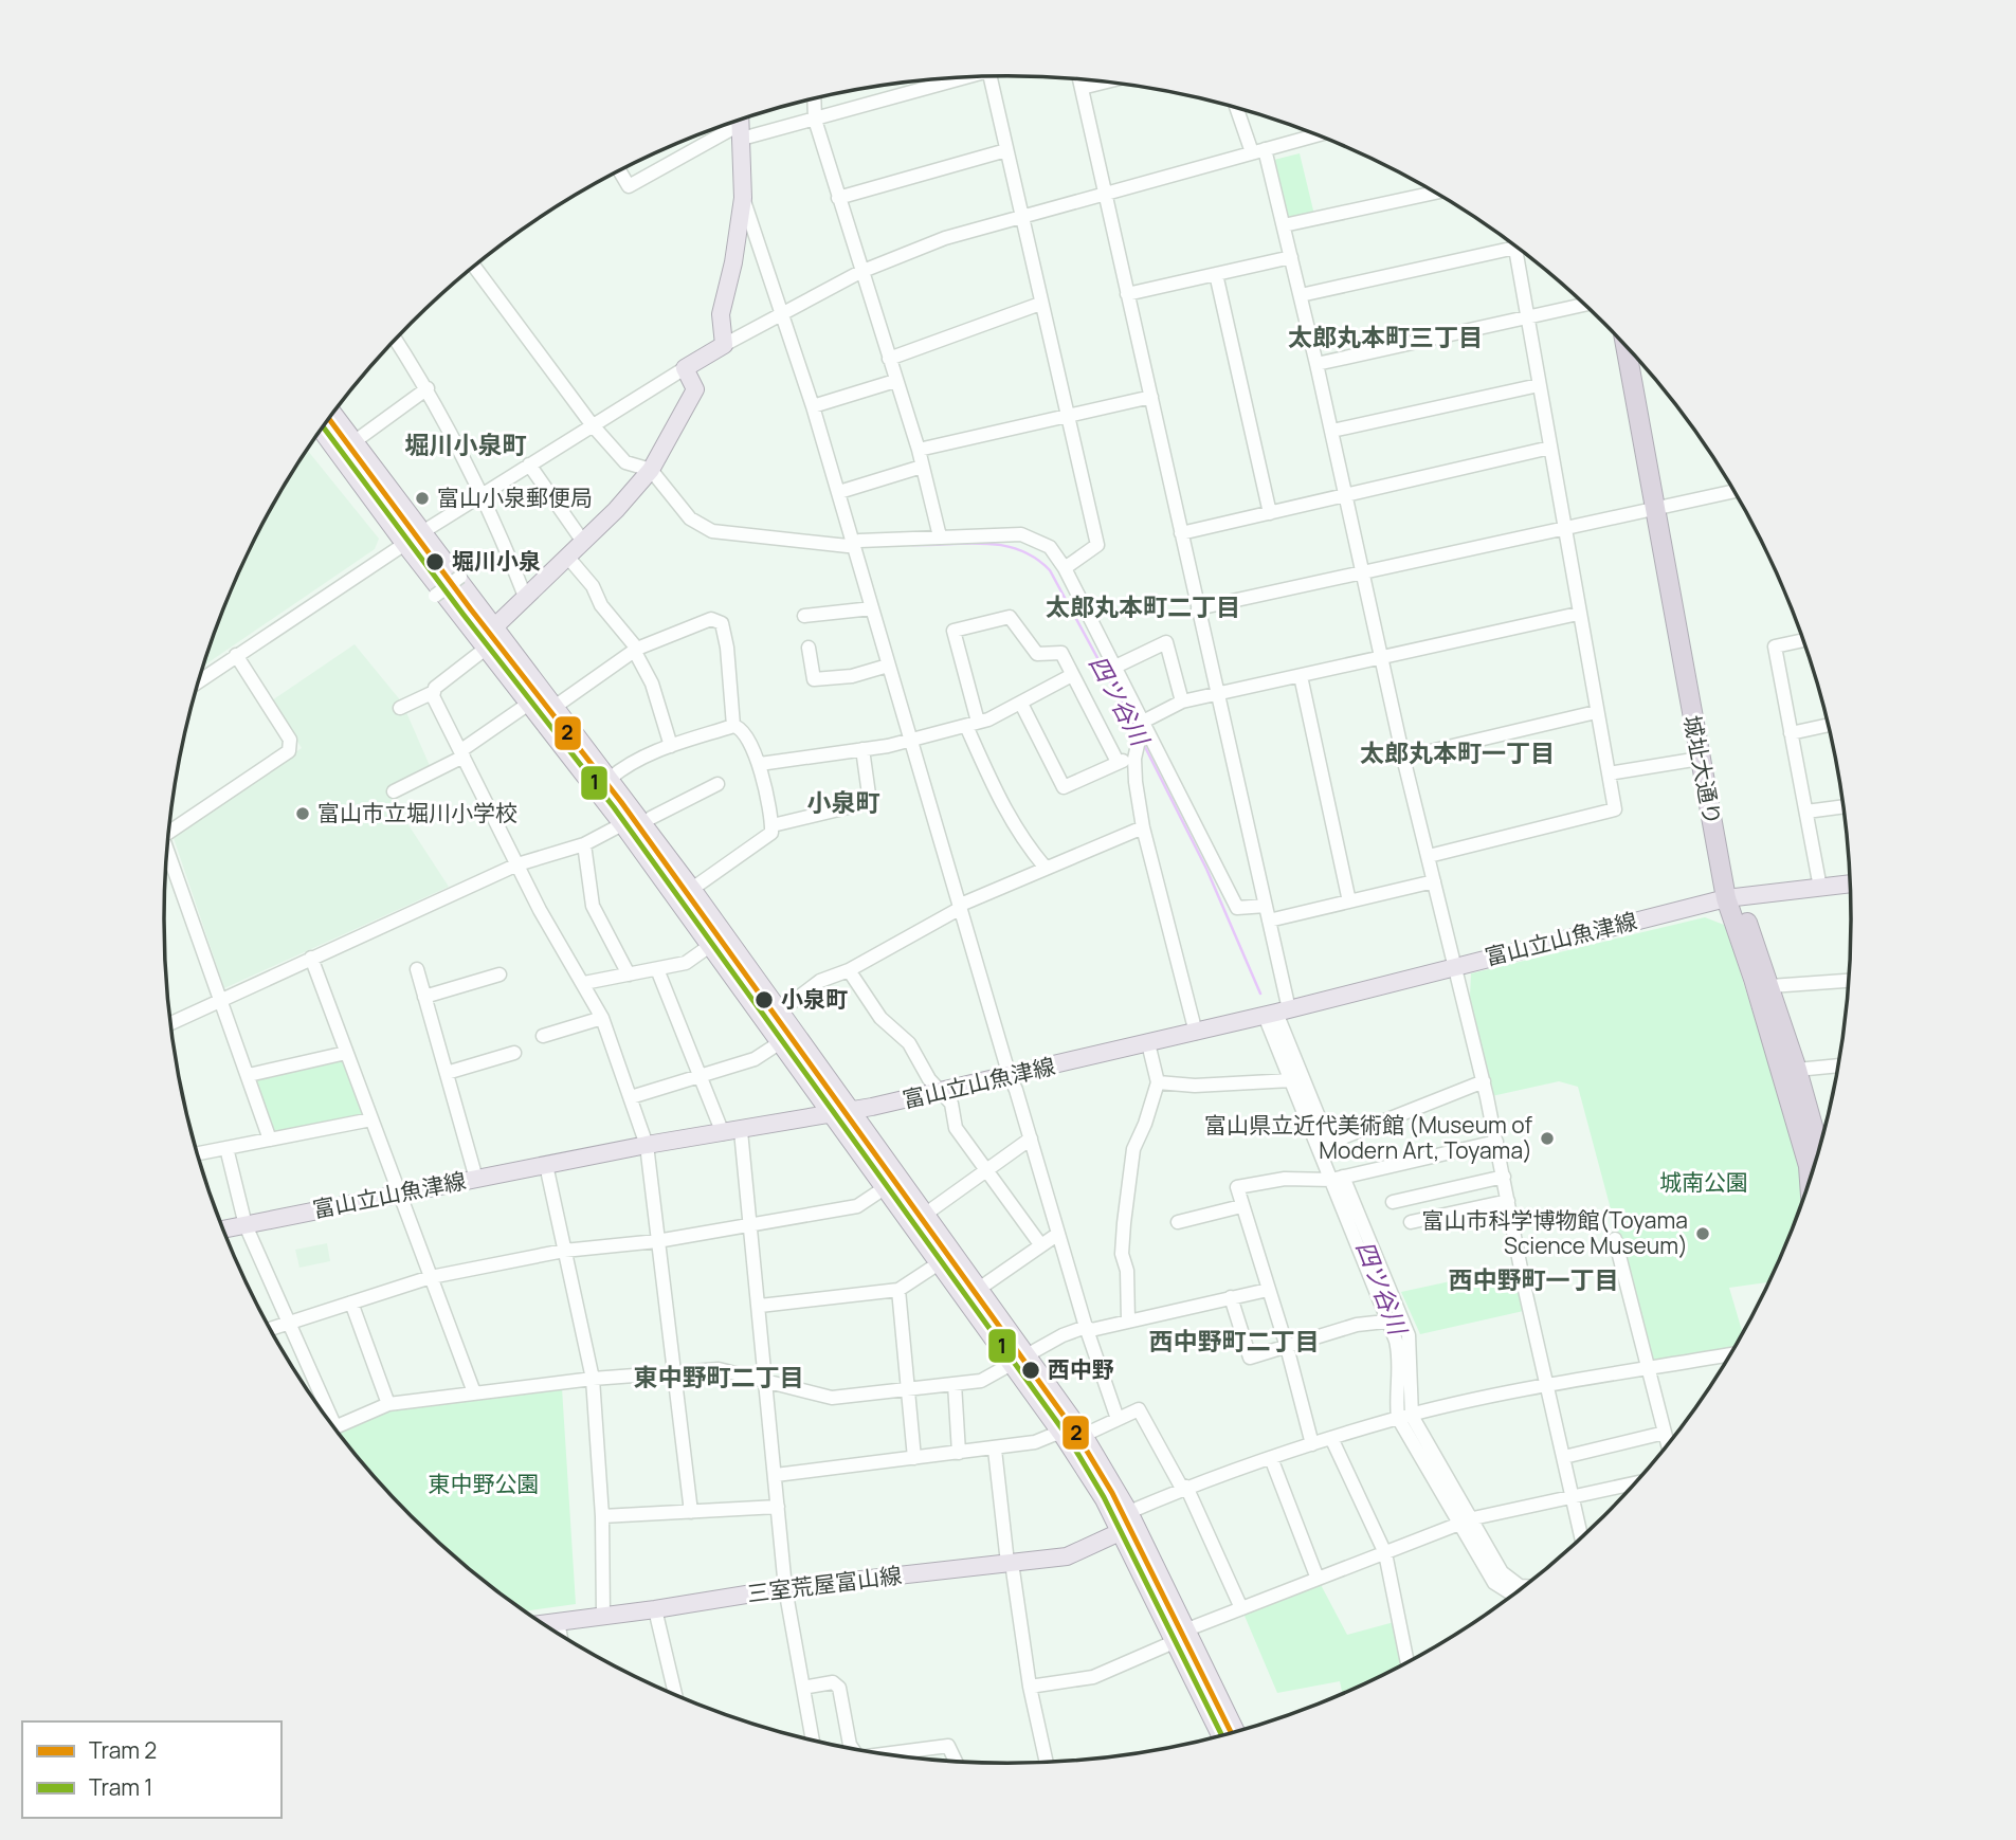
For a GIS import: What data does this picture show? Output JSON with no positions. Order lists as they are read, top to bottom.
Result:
{
  "streets": {
    "highway": ["城址大通り"],
    "main road": ["富山立山魚津線", "三室荒屋富山線"]
  },
  "crossings": [
    ["城址大通り", "富山立山魚津線"]
  ],
  "districts": [
    "太郎丸本町三丁目",
    "堀川小泉町",
    "太郎丸本町二丁目",
    "太郎丸本町一丁目",
    "小泉町",
    "西中野町一丁目",
    "西中野町二丁目",
    "東中野町二丁目"
  ],
  "water": ["四ツ谷川"],
  "parks": ["城南公園", "東中野公園"],
  "places": [
    "富山小泉郵便局",
    "堀川小泉",
    "富山市立堀川小学校",
    "小泉町",
    "富山県立近代美術館 (Museum of Modern Art, Toyama)",
    "富山市科学博物館(Toyama Science Museum)",
    "西中野"
  ],
  "lines": ["tram line 2", "tram line 1"],
  "legend": ["Tram 2", "Tram 1"]
}
